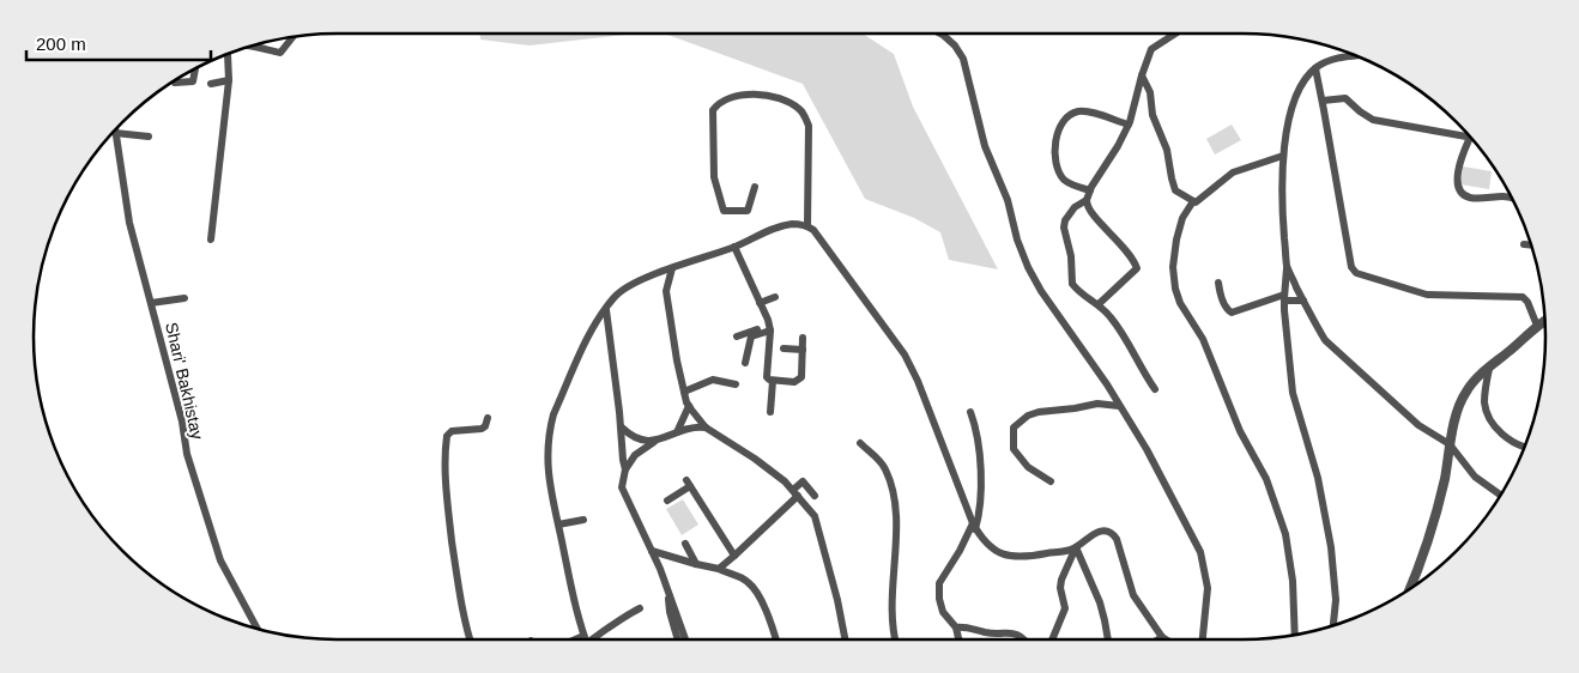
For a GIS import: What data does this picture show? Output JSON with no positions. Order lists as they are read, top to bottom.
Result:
{
  "streets": {
    "street": ["Shari' Bakhistay"]
  },
  "scale_bar": "200 m"
}
